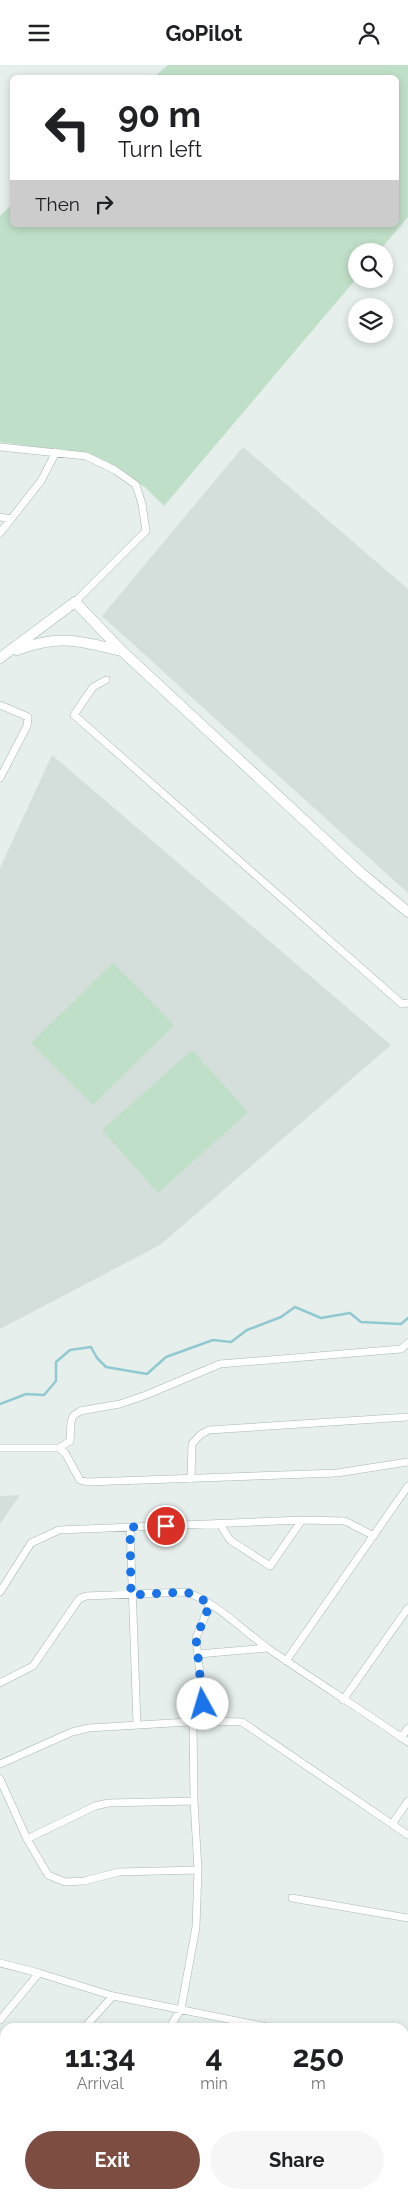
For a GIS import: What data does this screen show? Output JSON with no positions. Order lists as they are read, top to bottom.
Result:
{
  "page": {
    "header": "GoPilot",
    "turn": ["90 m", "Turn left"],
    "then": "Then",
    "eta": [
      "11:34",
      "Arrival",
      "4",
      "min",
      "250",
      "m"
    ],
    "buttons": ["Exit", "Share"]
  }
}
